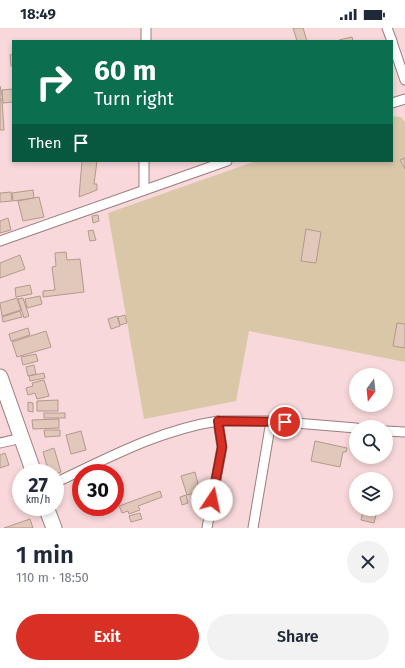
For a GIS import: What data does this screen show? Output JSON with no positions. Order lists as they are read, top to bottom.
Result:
{
  "north": "bottom",
  "page": {
    "status": "18:49",
    "turn": ["60 m", "Turn right"],
    "then": "Then",
    "speed": "27 km/h",
    "limit": "30",
    "heading": ["1 min", "110 m · 18:50"],
    "buttons": ["Exit", "Share"]
  }
}
